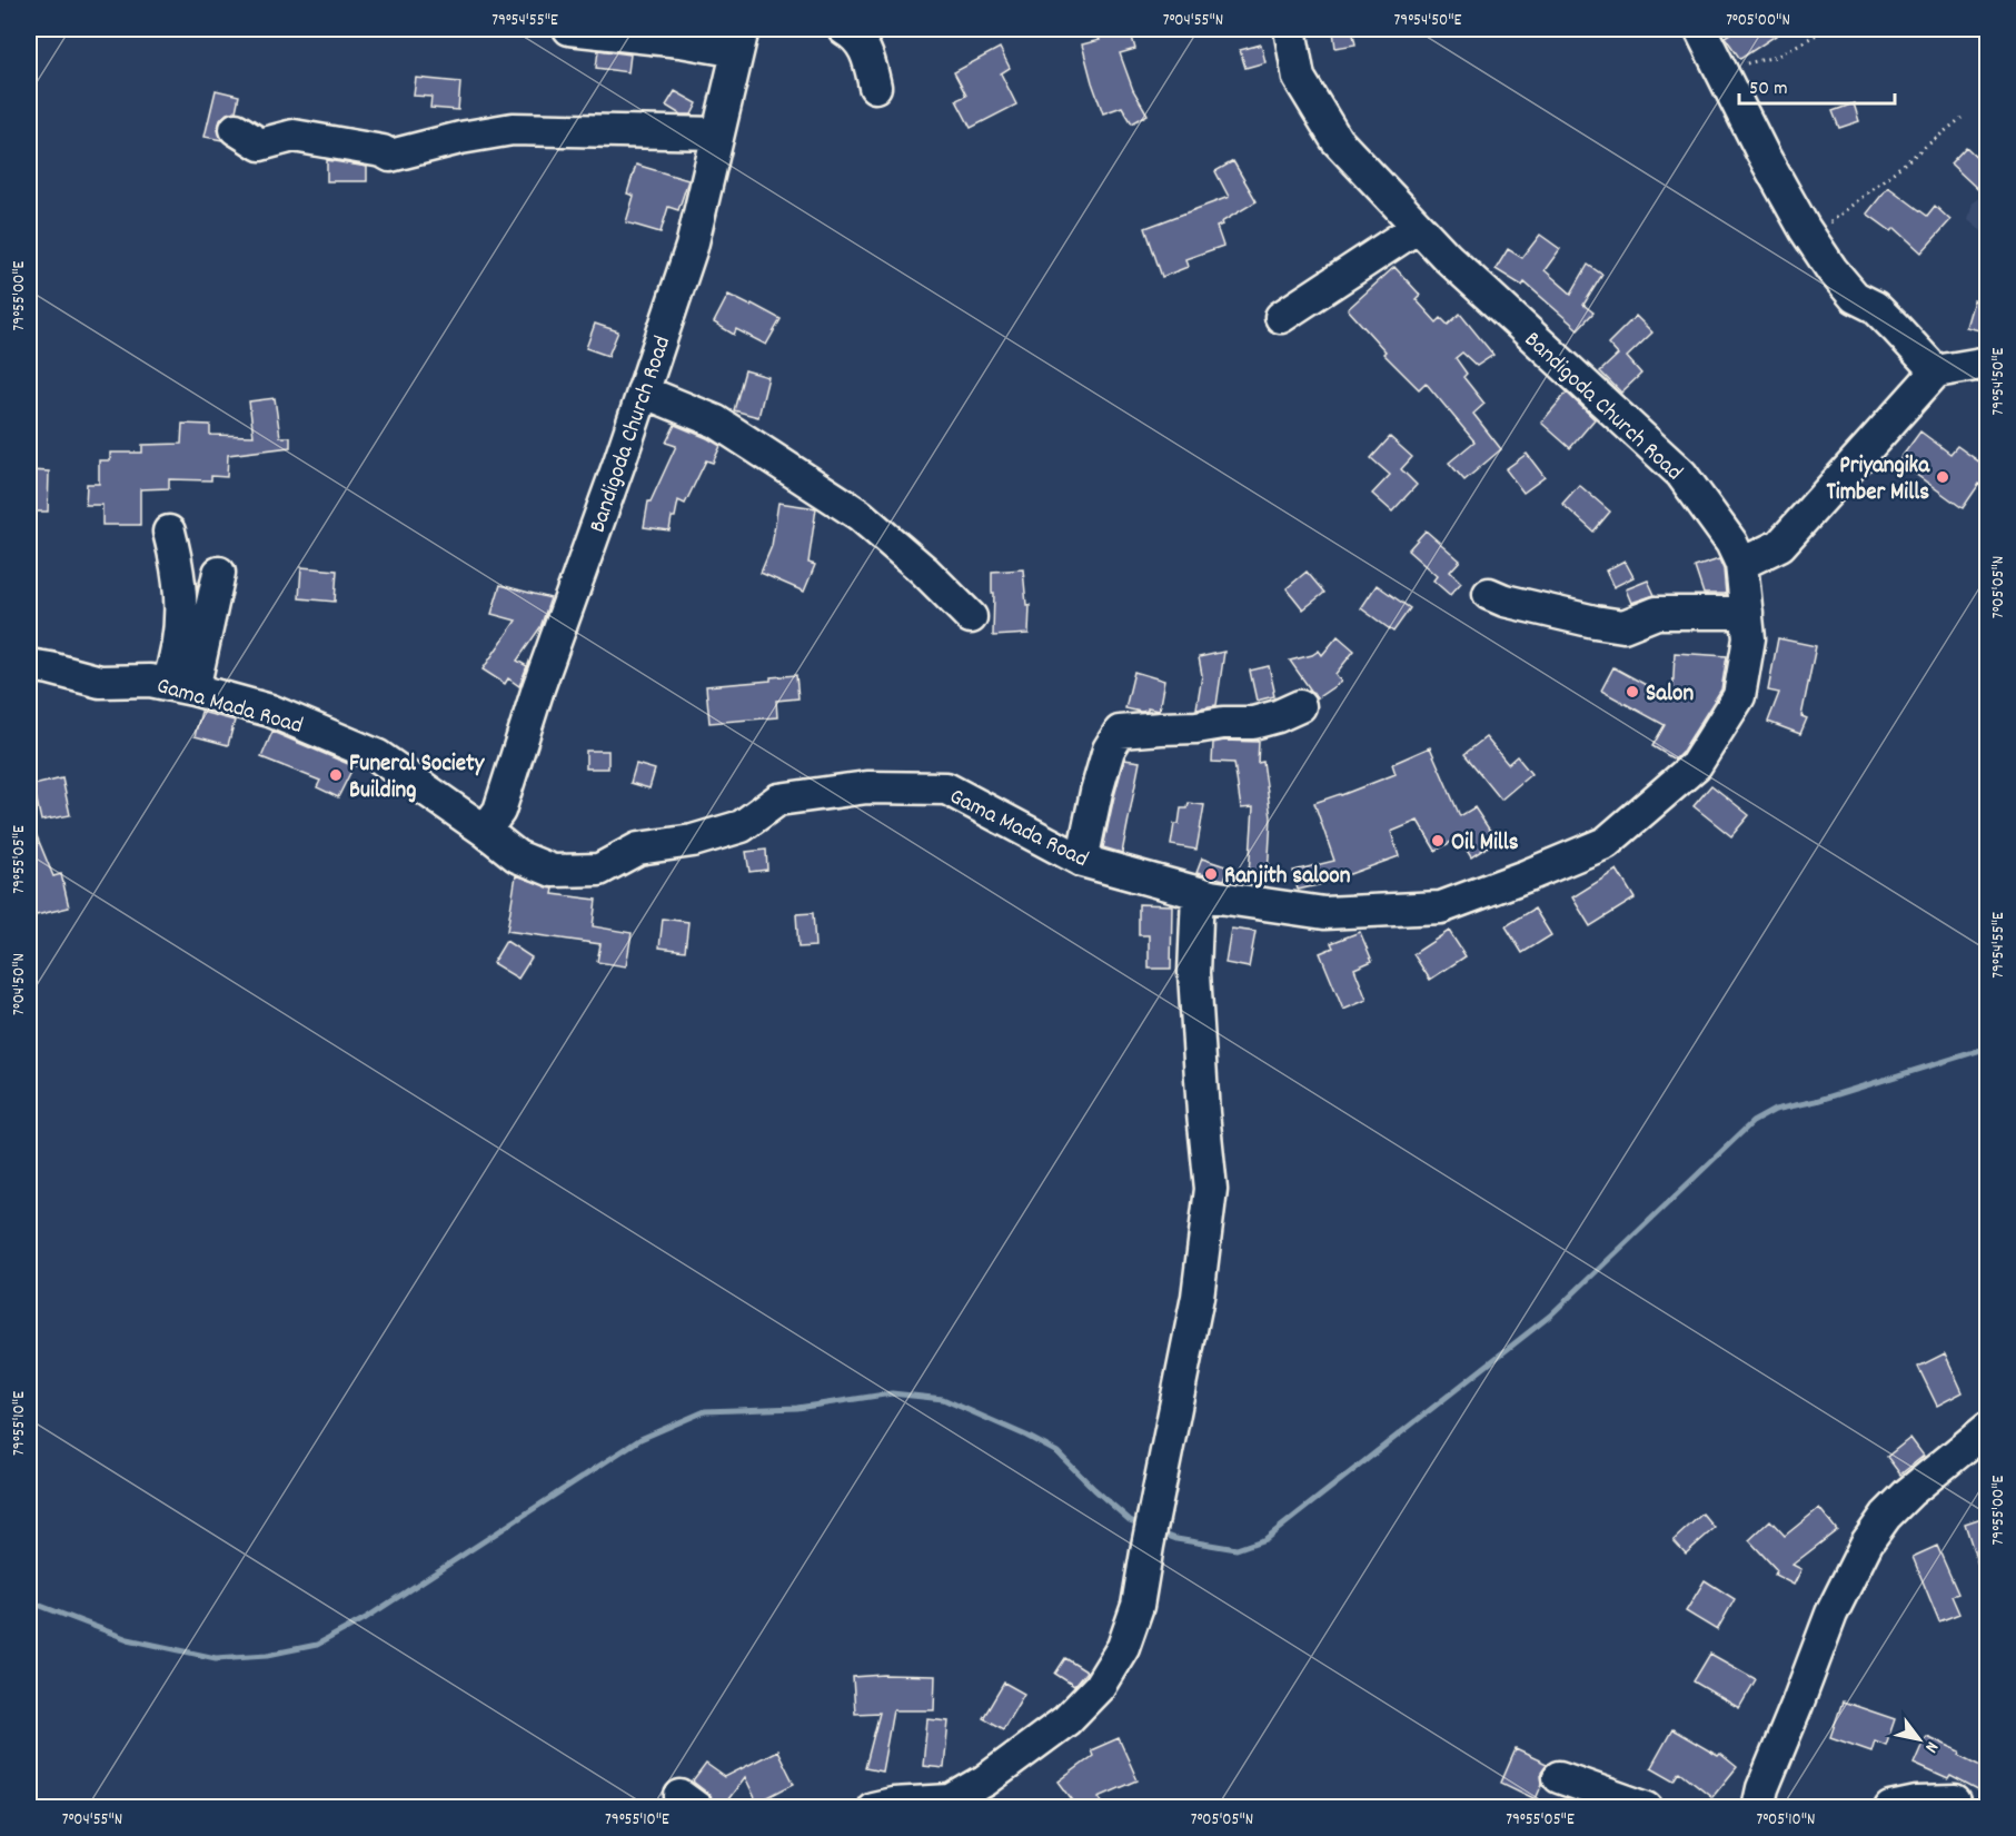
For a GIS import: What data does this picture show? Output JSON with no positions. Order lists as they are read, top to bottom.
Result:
{
  "streets": {
    "street": ["Bandigoda Church Road", "Gama Mada Road"]
  },
  "crossings": [
    ["Bandigoda Church Road", "Gama Mada Road"]
  ],
  "places": [
    "Priyangika Timber Mills",
    "Salon",
    "Funeral Society Building",
    "Oil Mills",
    "Ranjith saloon"
  ],
  "scale_bar": "50 m",
  "north": "bottom right",
  "coordinates": [
    "79°54'55\"E",
    "7°04'55\"N",
    "79°54'50\"E",
    "7°05'00\"N",
    "79°55'00\"E",
    "7°05'05\"N",
    "79°55'05\"E",
    "7°04'50\"N",
    "79°55'10\"E",
    "7°05'10\"N"
  ]
}
